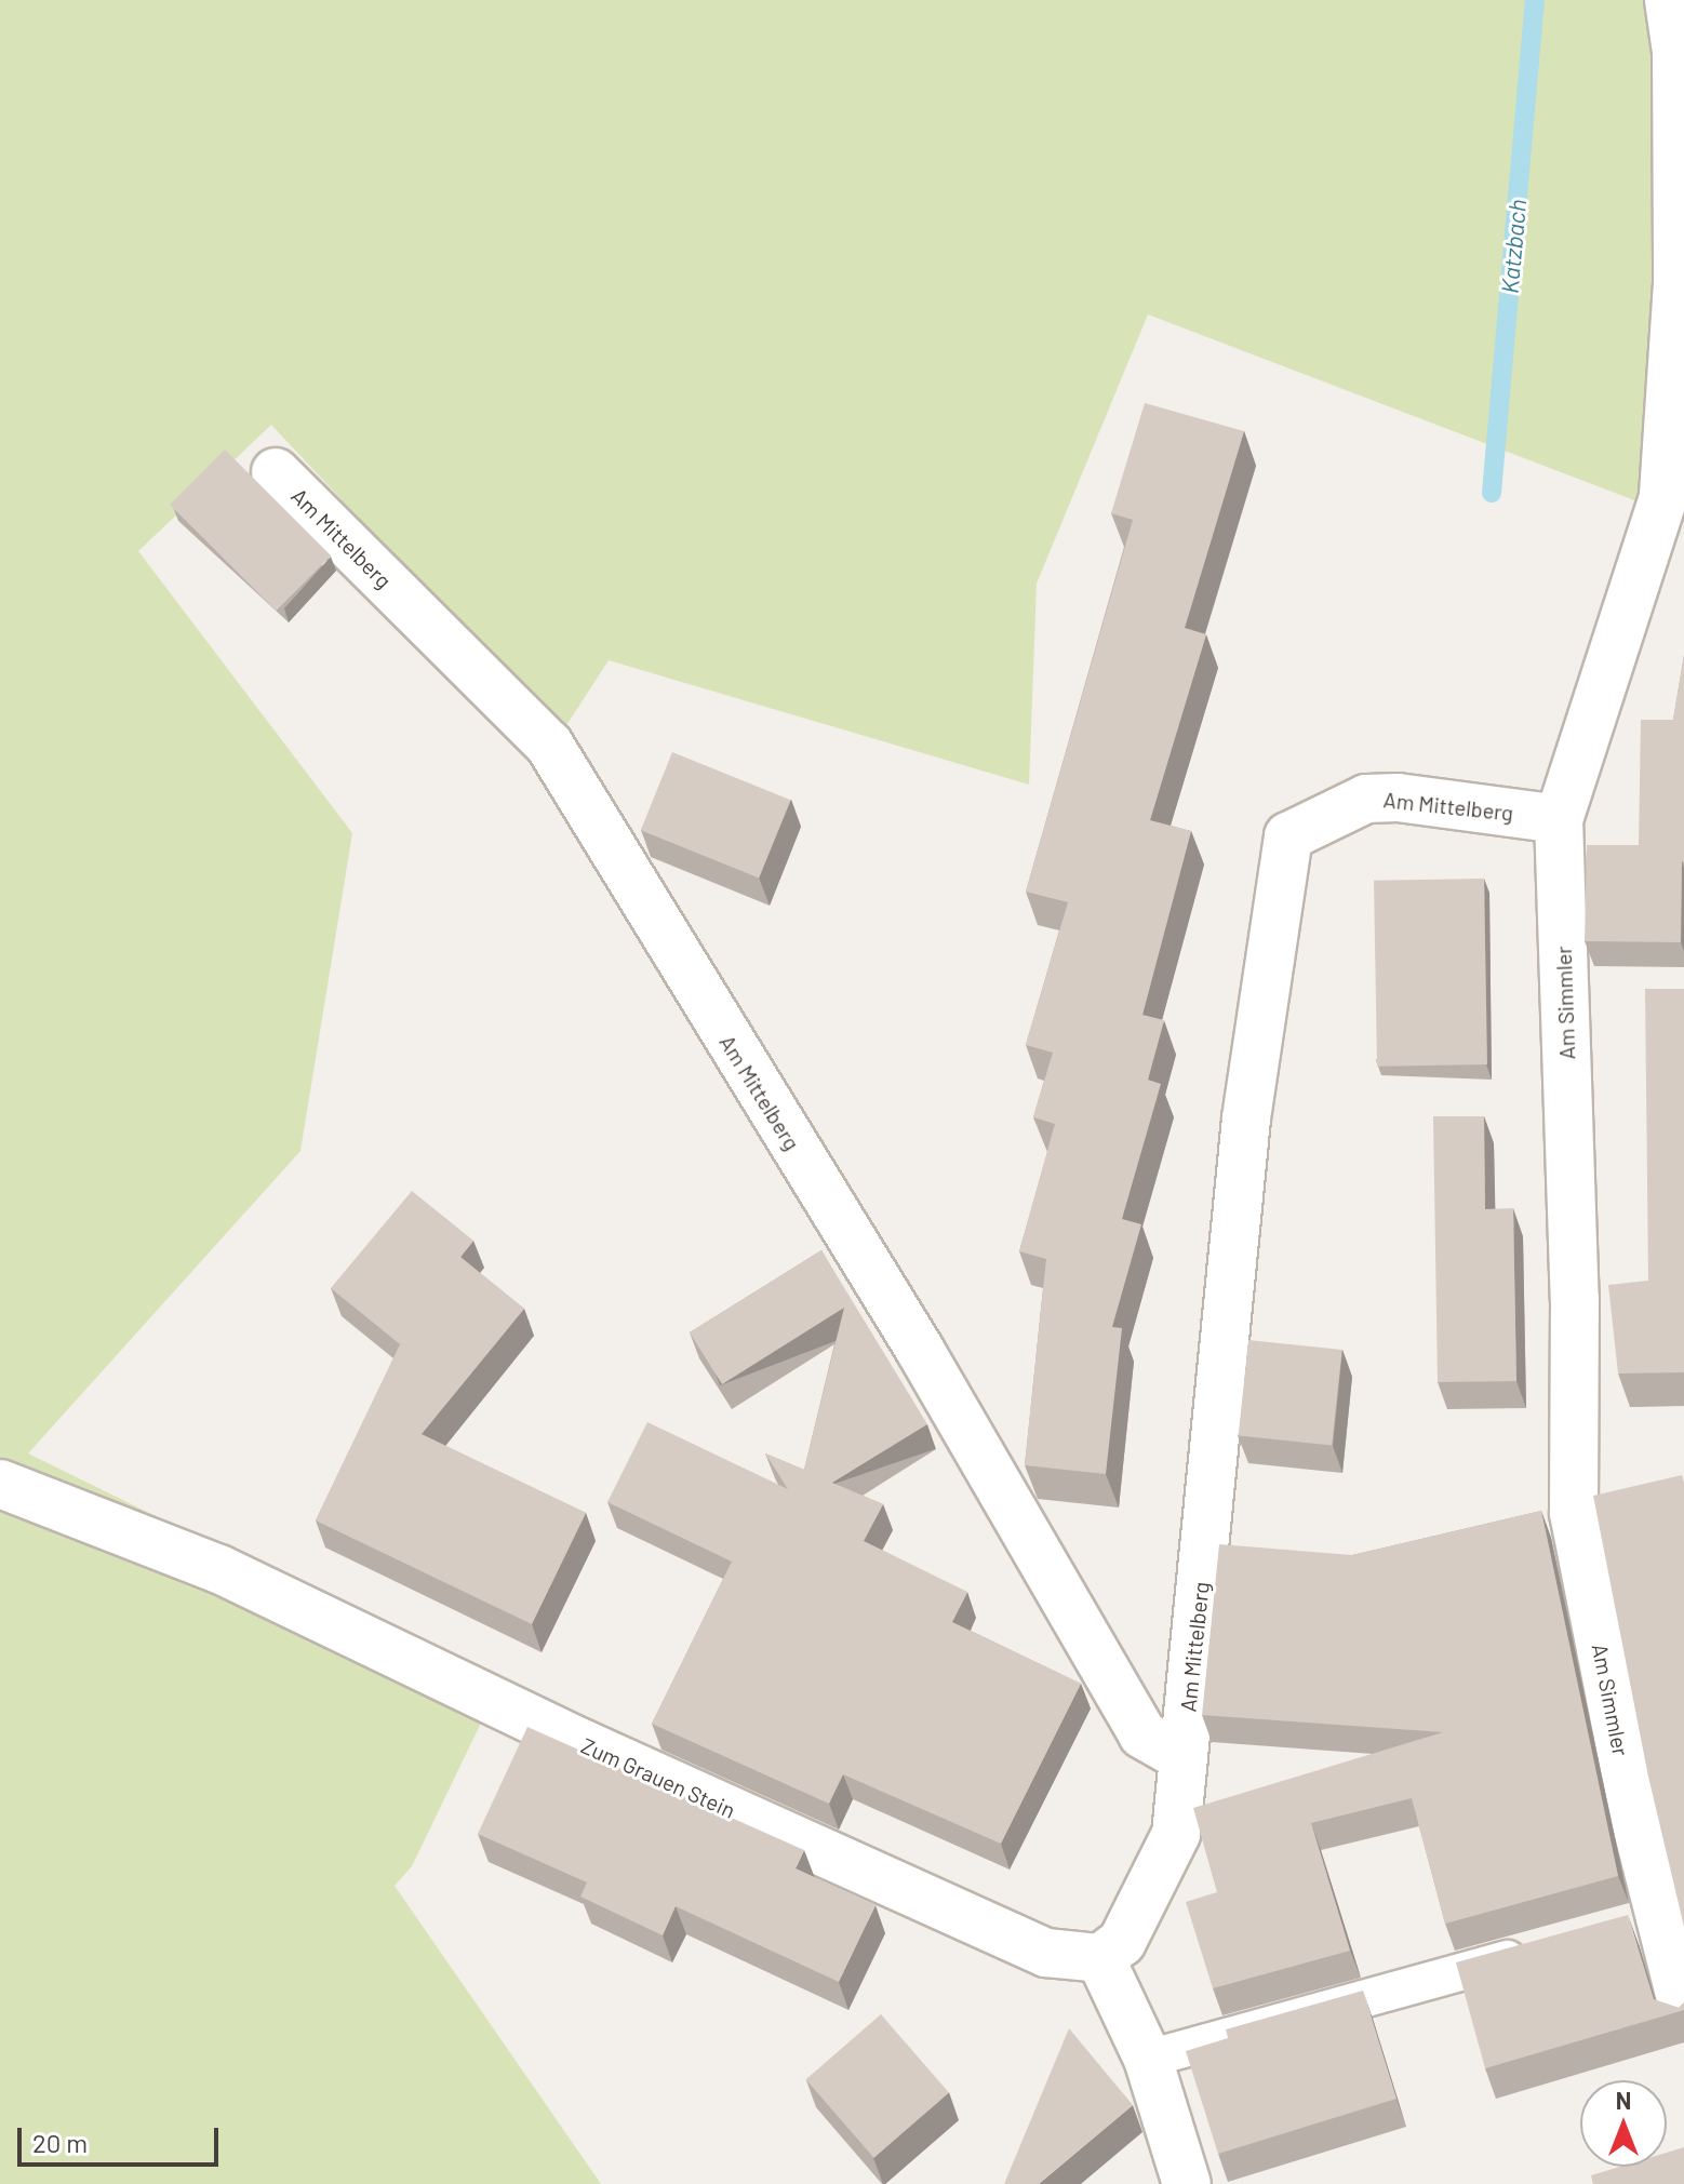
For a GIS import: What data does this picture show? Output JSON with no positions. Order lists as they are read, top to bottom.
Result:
{
  "streets": {
    "street": ["Am Mittelberg", "Am Simmler", "Zum Grauen Stein"]
  },
  "crossings": [
    ["Am Mittelberg", "Am Simmler"],
    ["Am Mittelberg", "Zum Grauen Stein"]
  ],
  "water": ["Katzbach"],
  "scale_bar": "20 m",
  "north": "top"
}
